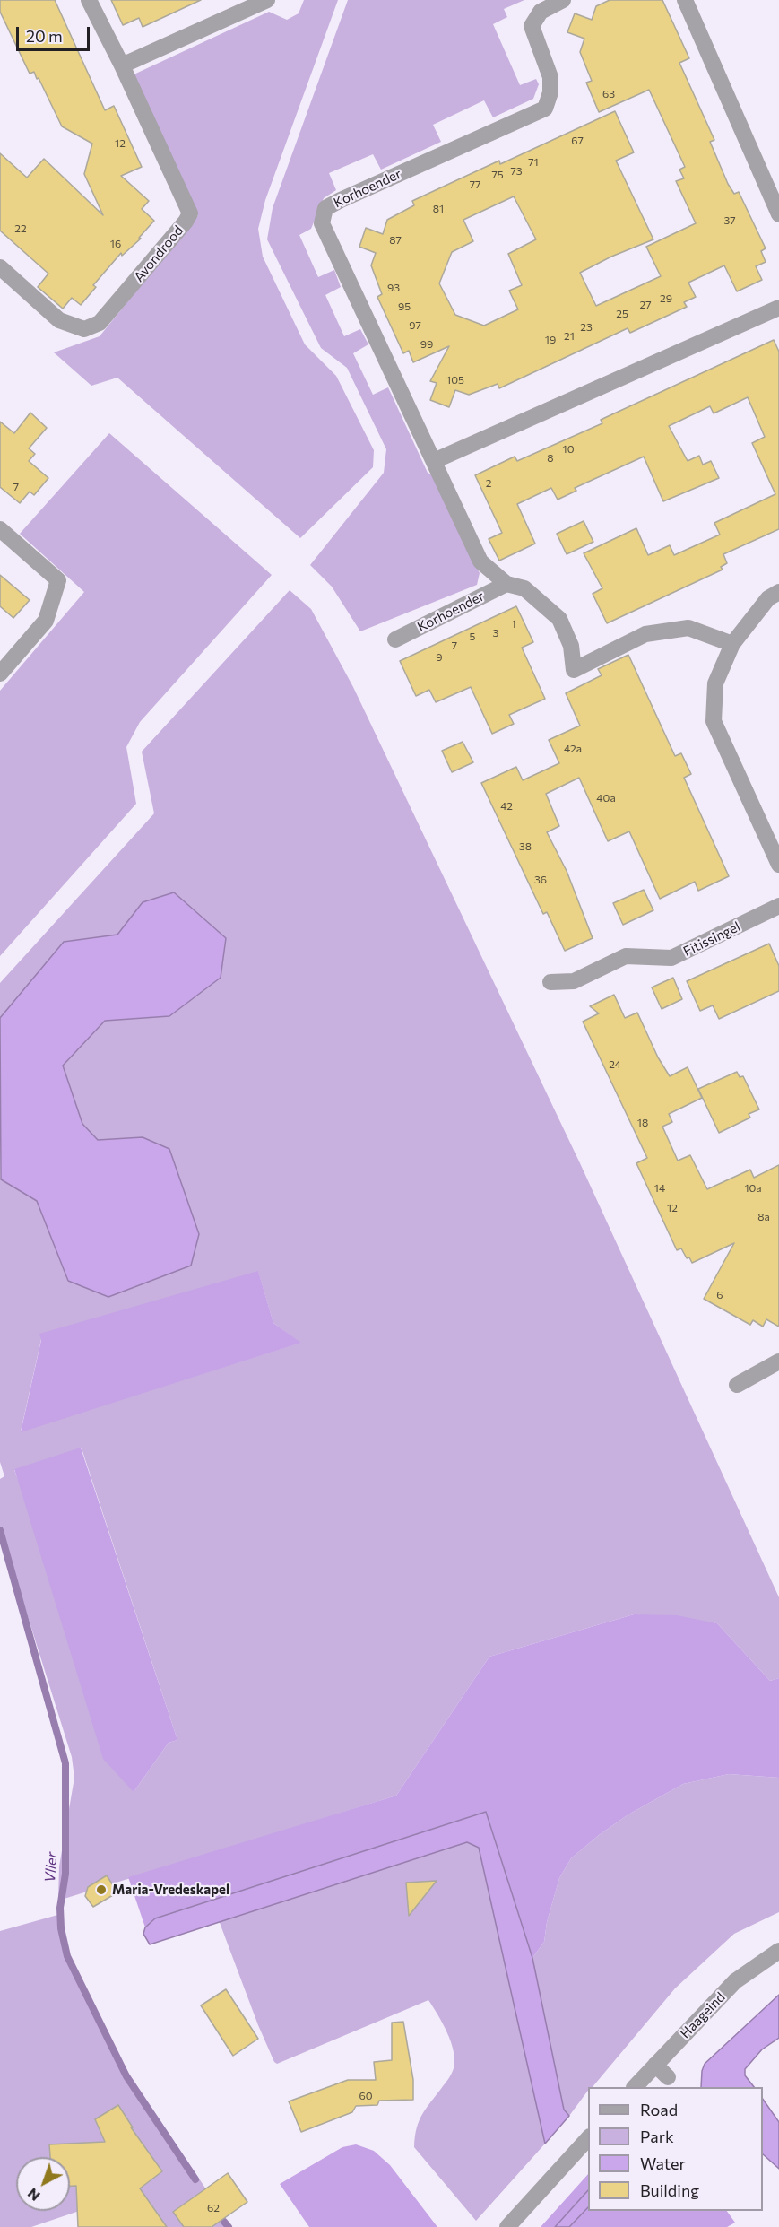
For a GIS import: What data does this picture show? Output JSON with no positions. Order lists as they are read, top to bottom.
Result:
{
  "streets": {
    "street": [
      "Korhoender",
      "Avondrood",
      "Fitissingel",
      "Haageind"
    ]
  },
  "water": ["Vlier"],
  "places": ["Maria-Vredeskapel"],
  "house_numbers": [
    "63",
    "67",
    "12",
    "71",
    "73",
    "75",
    "77",
    "81",
    "37",
    "22",
    "87",
    "16",
    "93",
    "29",
    "27",
    "95",
    "25",
    "97",
    "23",
    "21",
    "19",
    "99",
    "105",
    "10",
    "8",
    "2",
    "7",
    "1",
    "3",
    "5",
    "7",
    "9",
    "42a",
    "40a",
    "42",
    "38",
    "36",
    "24",
    "18",
    "14",
    "10a",
    "12",
    "8a",
    "6",
    "60",
    "62"
  ],
  "legend": [
    "Road",
    "Park",
    "Water",
    "Building"
  ],
  "scale_bar": "20 m",
  "north": "bottom left"
}
